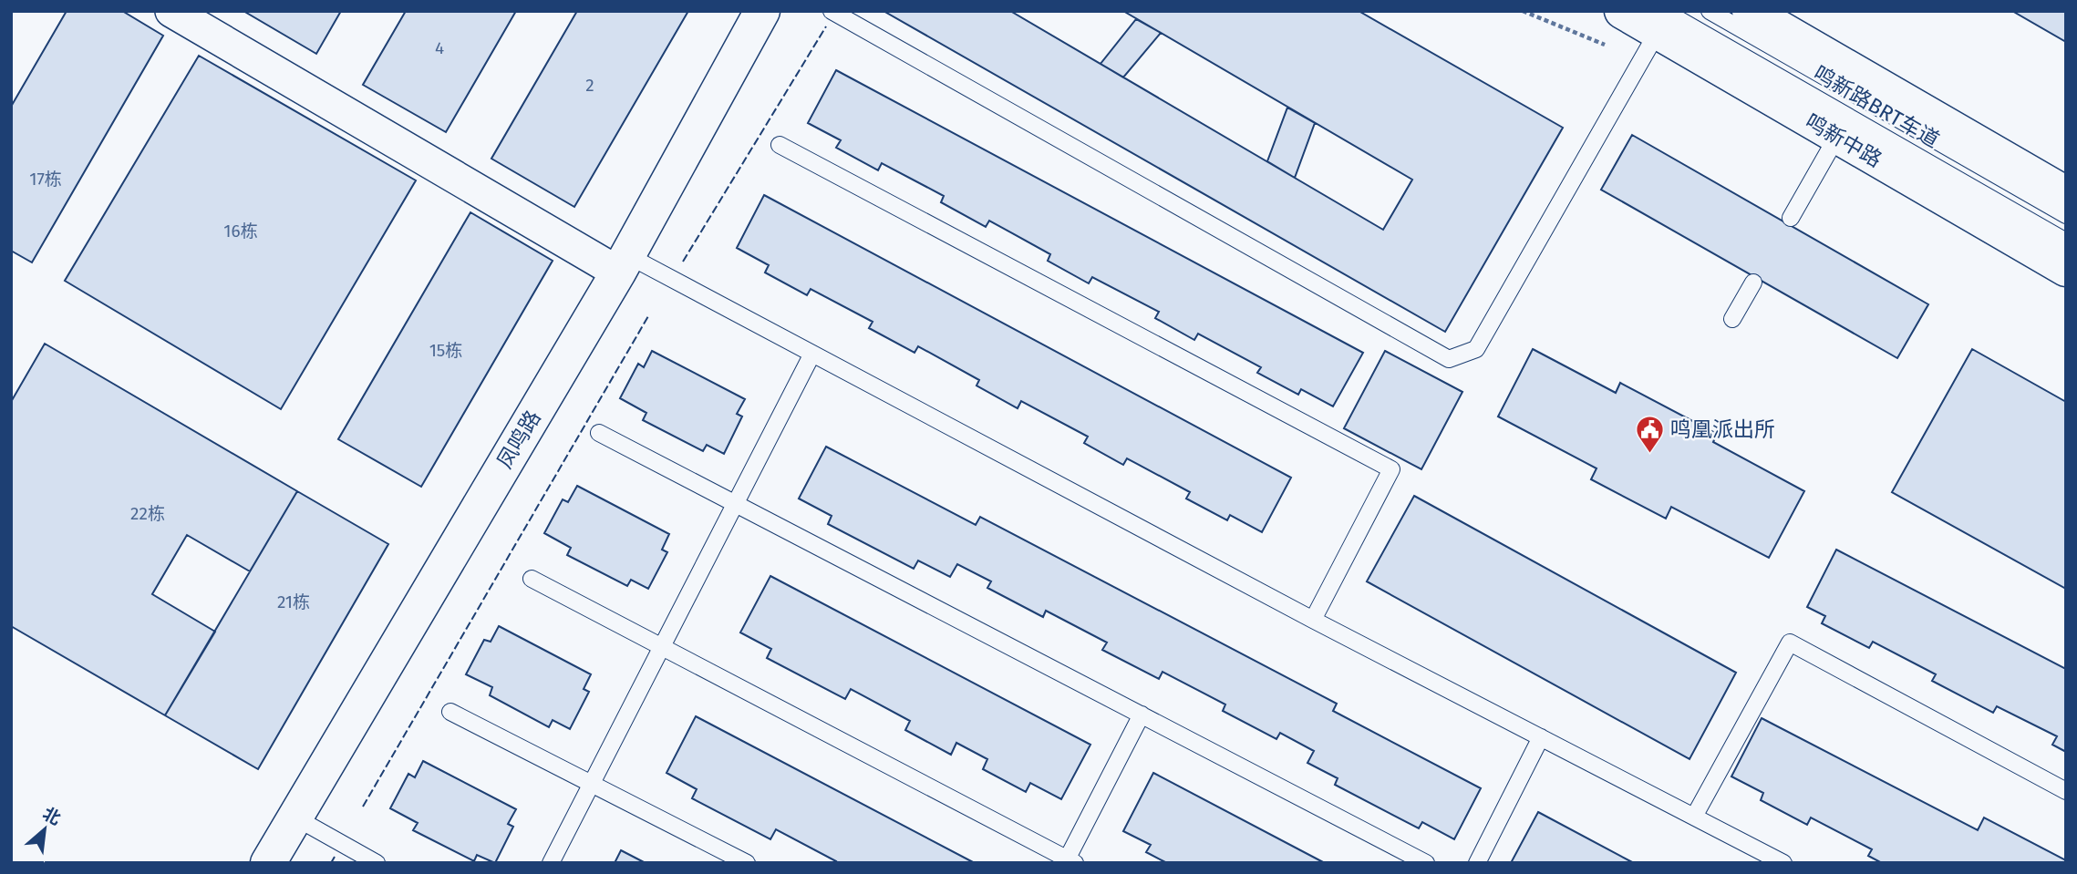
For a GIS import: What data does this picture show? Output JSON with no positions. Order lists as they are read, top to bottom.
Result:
{
  "streets": {
    "street": ["鸣新中路", "凤鸣路"],
    "lane": ["鸣新路BRT车道"]
  },
  "crossings": [
    ["鸣新路BRT车道", "鸣新中路"]
  ],
  "places": {
    "public building": ["鸣凰派出所"]
  },
  "house_numbers": [
    "4",
    "2",
    "17栋",
    "16栋",
    "15栋",
    "22栋",
    "21栋"
  ],
  "north": "top right"
}
